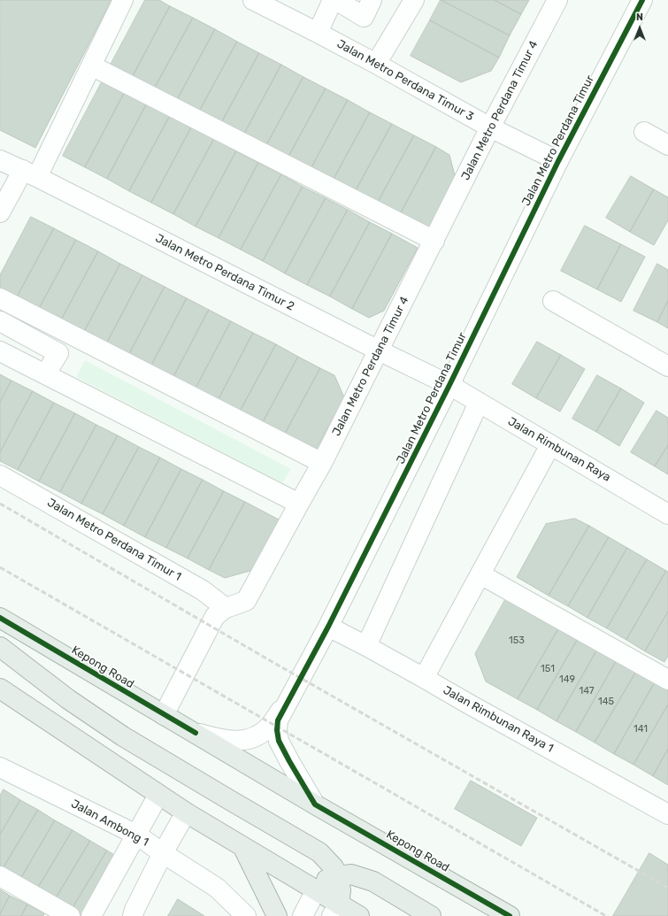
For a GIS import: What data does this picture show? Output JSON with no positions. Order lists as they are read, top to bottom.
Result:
{
  "streets": {
    "main road": ["Kepong Road"],
    "street": [
      "Jalan Metro Perdana Timur 3",
      "Jalan Metro Perdana Timur 4",
      "Jalan Metro Perdana Timur",
      "Jalan Metro Perdana Timur 2",
      "Jalan Rimbunan Raya",
      "Jalan Metro Perdana Timur 1",
      "Jalan Rimbunan Raya 1",
      "Jalan Ambong 1"
    ]
  },
  "crossings": [
    ["Jalan Metro Perdana Timur 3", "Jalan Metro Perdana Timur 4"],
    ["Jalan Metro Perdana Timur 3", "Jalan Metro Perdana Timur"],
    ["Jalan Metro Perdana Timur 4", "Jalan Metro Perdana Timur 2"],
    ["Jalan Metro Perdana Timur 4", "Jalan Metro Perdana Timur 1"],
    ["Jalan Metro Perdana Timur 4", "Kepong Road"],
    ["Jalan Metro Perdana Timur", "Jalan Metro Perdana Timur 2"],
    ["Jalan Metro Perdana Timur", "Jalan Rimbunan Raya"],
    ["Jalan Metro Perdana Timur", "Kepong Road"],
    ["Jalan Metro Perdana Timur", "Jalan Rimbunan Raya 1"],
    ["Jalan Metro Perdana Timur 2", "Jalan Rimbunan Raya"]
  ],
  "house_numbers": [
    "153",
    "151",
    "149",
    "147",
    "145",
    "141"
  ],
  "north": "top"
}
